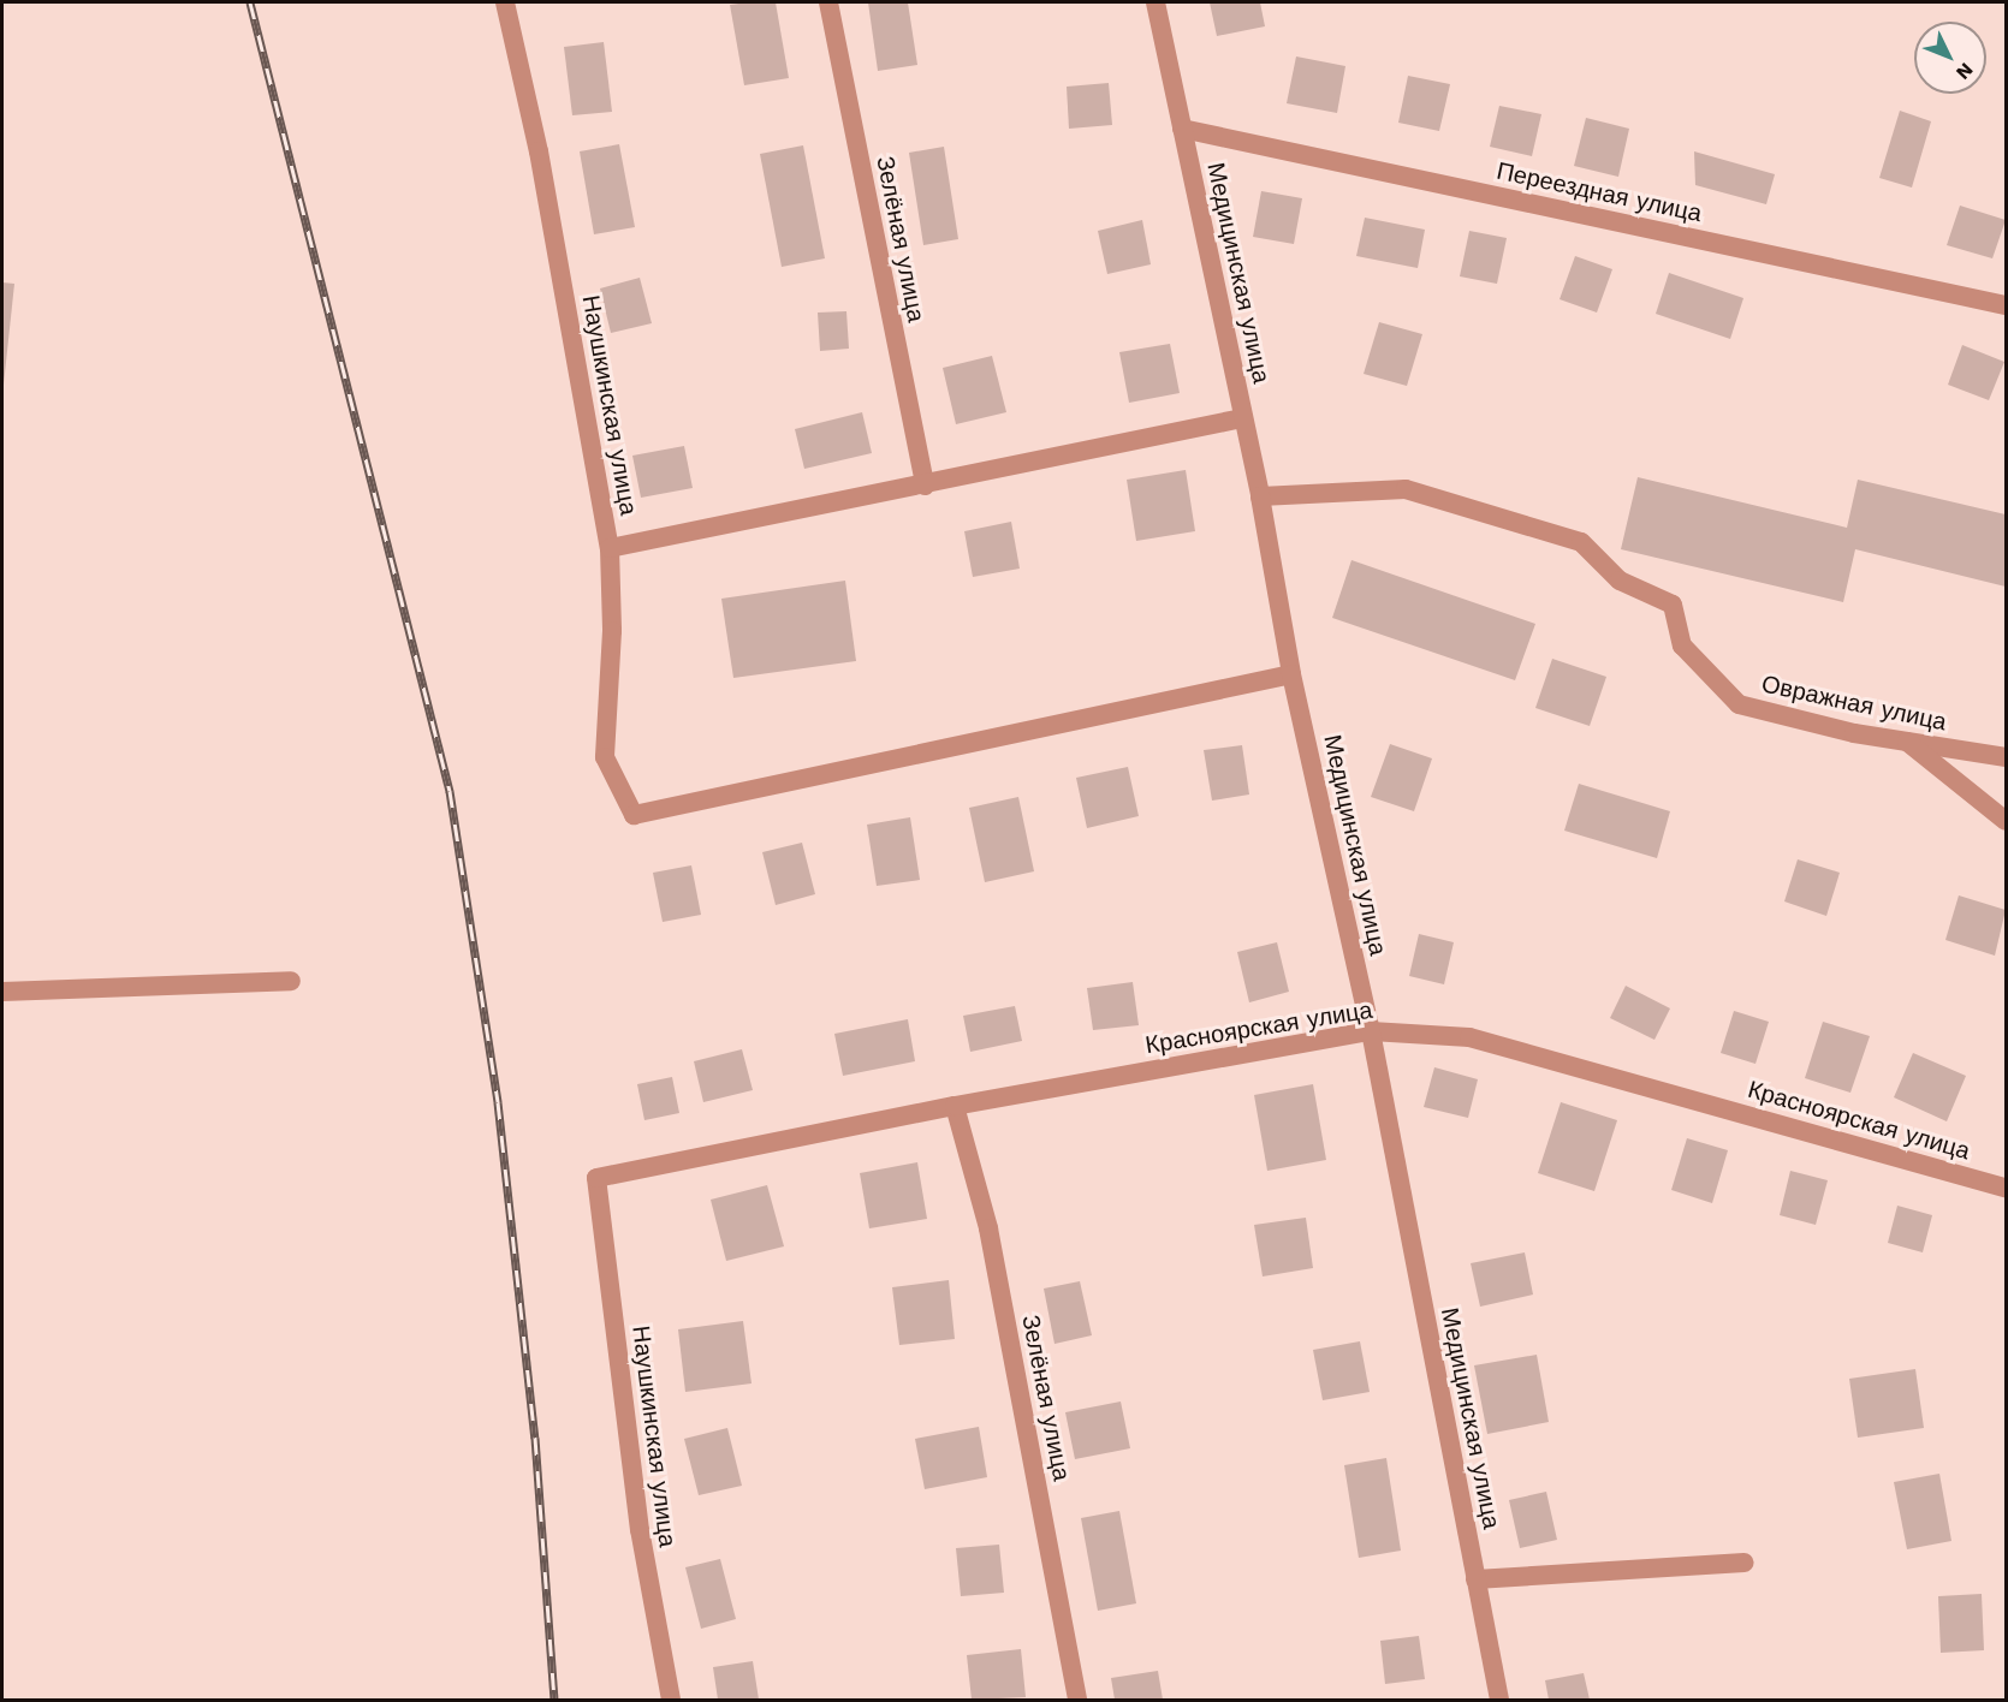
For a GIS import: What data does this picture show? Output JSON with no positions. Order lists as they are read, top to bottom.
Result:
{
  "streets": {
    "street": [
      "Переездная улица",
      "Зелёная улица",
      "Медицинская улица",
      "Наушкинская улица",
      "Овражная улица",
      "Красноярская улица"
    ]
  },
  "crossings": [
    ["Переездная улица", "Медицинская улица"],
    ["Зелёная улица", "Красноярская улица"],
    ["Медицинская улица", "Наушкинская улица"],
    ["Медицинская улица", "Овражная улица"],
    ["Медицинская улица", "Красноярская улица"],
    ["Наушкинская улица", "Красноярская улица"]
  ],
  "north": "bottom right"
}
